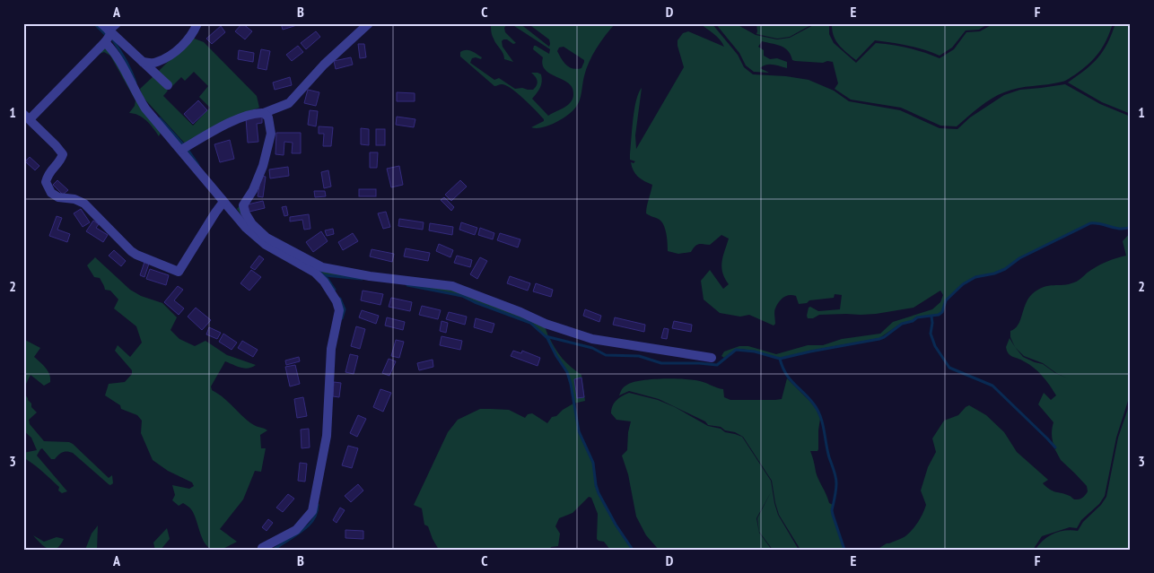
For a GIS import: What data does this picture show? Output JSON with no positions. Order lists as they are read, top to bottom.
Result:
{
  "grid": {
    "columns": [
      "A",
      "B",
      "C",
      "D",
      "E",
      "F"
    ],
    "rows": ["1", "2", "3"]
  }
}
